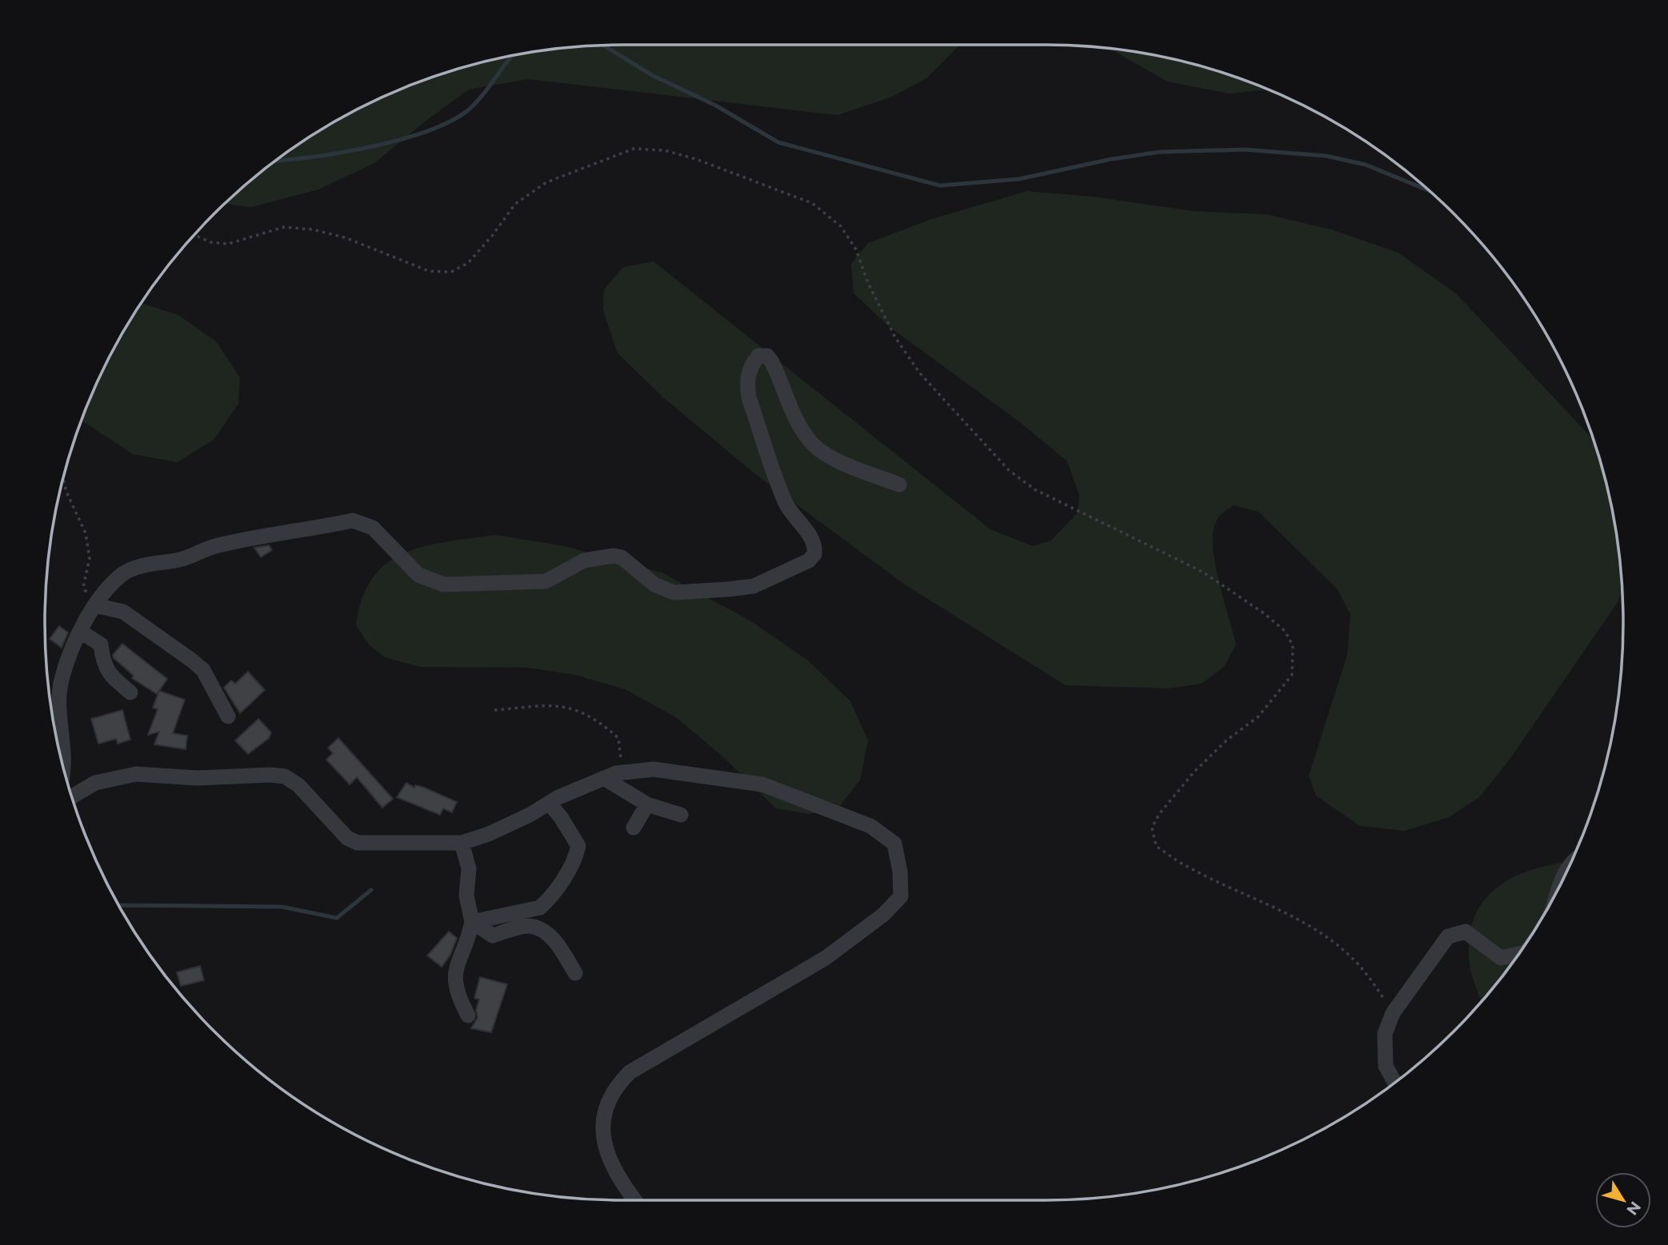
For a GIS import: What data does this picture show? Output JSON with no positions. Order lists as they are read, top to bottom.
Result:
{
  "north": "bottom right"
}
